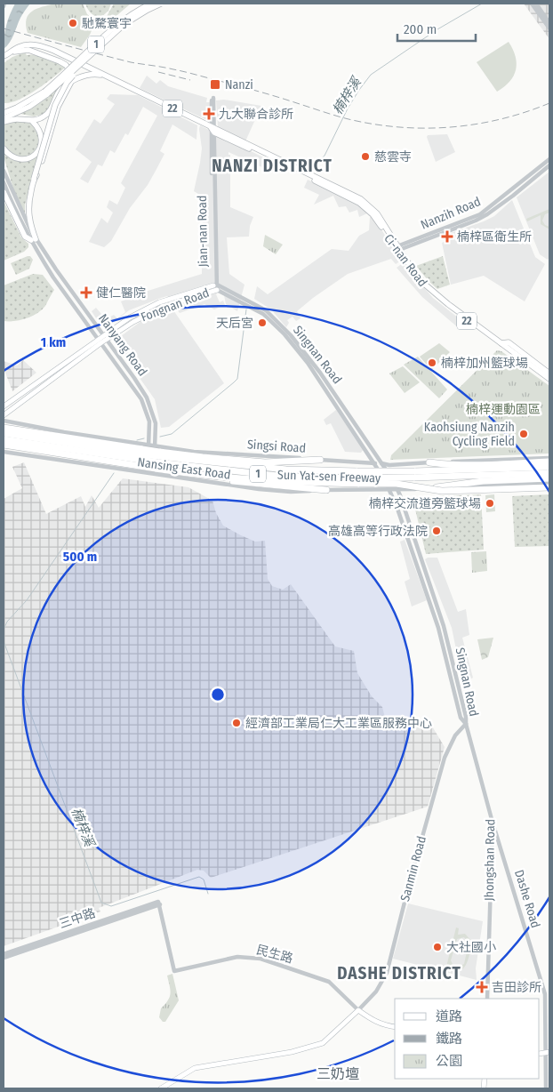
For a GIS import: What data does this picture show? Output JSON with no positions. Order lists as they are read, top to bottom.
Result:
{
  "streets": {
    "highway": ["1", "Sun Yat-sen Freeway"],
    "main road": ["22", "Ci-nan Road", "Fongnan Road"],
    "street": [
      "Nanzih Road",
      "Jian-nan Road",
      "Nanyang Road",
      "Singnan Road",
      "Singsi Road",
      "Nansing East Road",
      "Jhongshan Road",
      "Sanmin Road",
      "Dashe Road",
      "三中路",
      "民生路"
    ]
  },
  "crossings": [
    ["22", "Jian-nan Road"],
    ["22", "Ci-nan Road"],
    ["Nanzih Road", "Ci-nan Road"],
    ["Jian-nan Road", "Ci-nan Road"],
    ["Jian-nan Road", "Fongnan Road"],
    ["Fongnan Road", "Nanyang Road"],
    ["Nanyang Road", "Nansing East Road"],
    ["Nanyang Road", "Sun Yat-sen Freeway"],
    ["Singnan Road", "Singsi Road"],
    ["Singnan Road", "Nansing East Road"],
    ["Singnan Road", "Jhongshan Road"],
    ["Singnan Road", "Sanmin Road"],
    ["Jhongshan Road", "Sanmin Road"],
    ["Jhongshan Road", "Dashe Road"],
    ["Sanmin Road", "民生路"],
    ["三中路", "民生路"]
  ],
  "districts": ["NANZI DISTRICT", "DASHE DISTRICT", "三奶壇"],
  "water": ["楠梓溪"],
  "parks": ["楠梓運動園區"],
  "places": {
    "other": [
      "馳騖寰宇",
      "慈雲寺",
      "天后宮",
      "楠梓加州籃球場",
      "Kaohsiung Nanzih Cycling Field",
      "楠梓交流道旁籃球場",
      "高雄高等行政法院",
      "經濟部工業局仁大工業區服務中心",
      "大社國小"
    ],
    "transit": ["Nanzi"],
    "health": [
      "九大聯合診所",
      "楠梓區衛生所",
      "健仁醫院",
      "吉田診所"
    ]
  },
  "legend": ["道路", "鐵路", "公園"],
  "scale_bar": "200 m",
  "rings": ["1 km", "500 m"]
}
